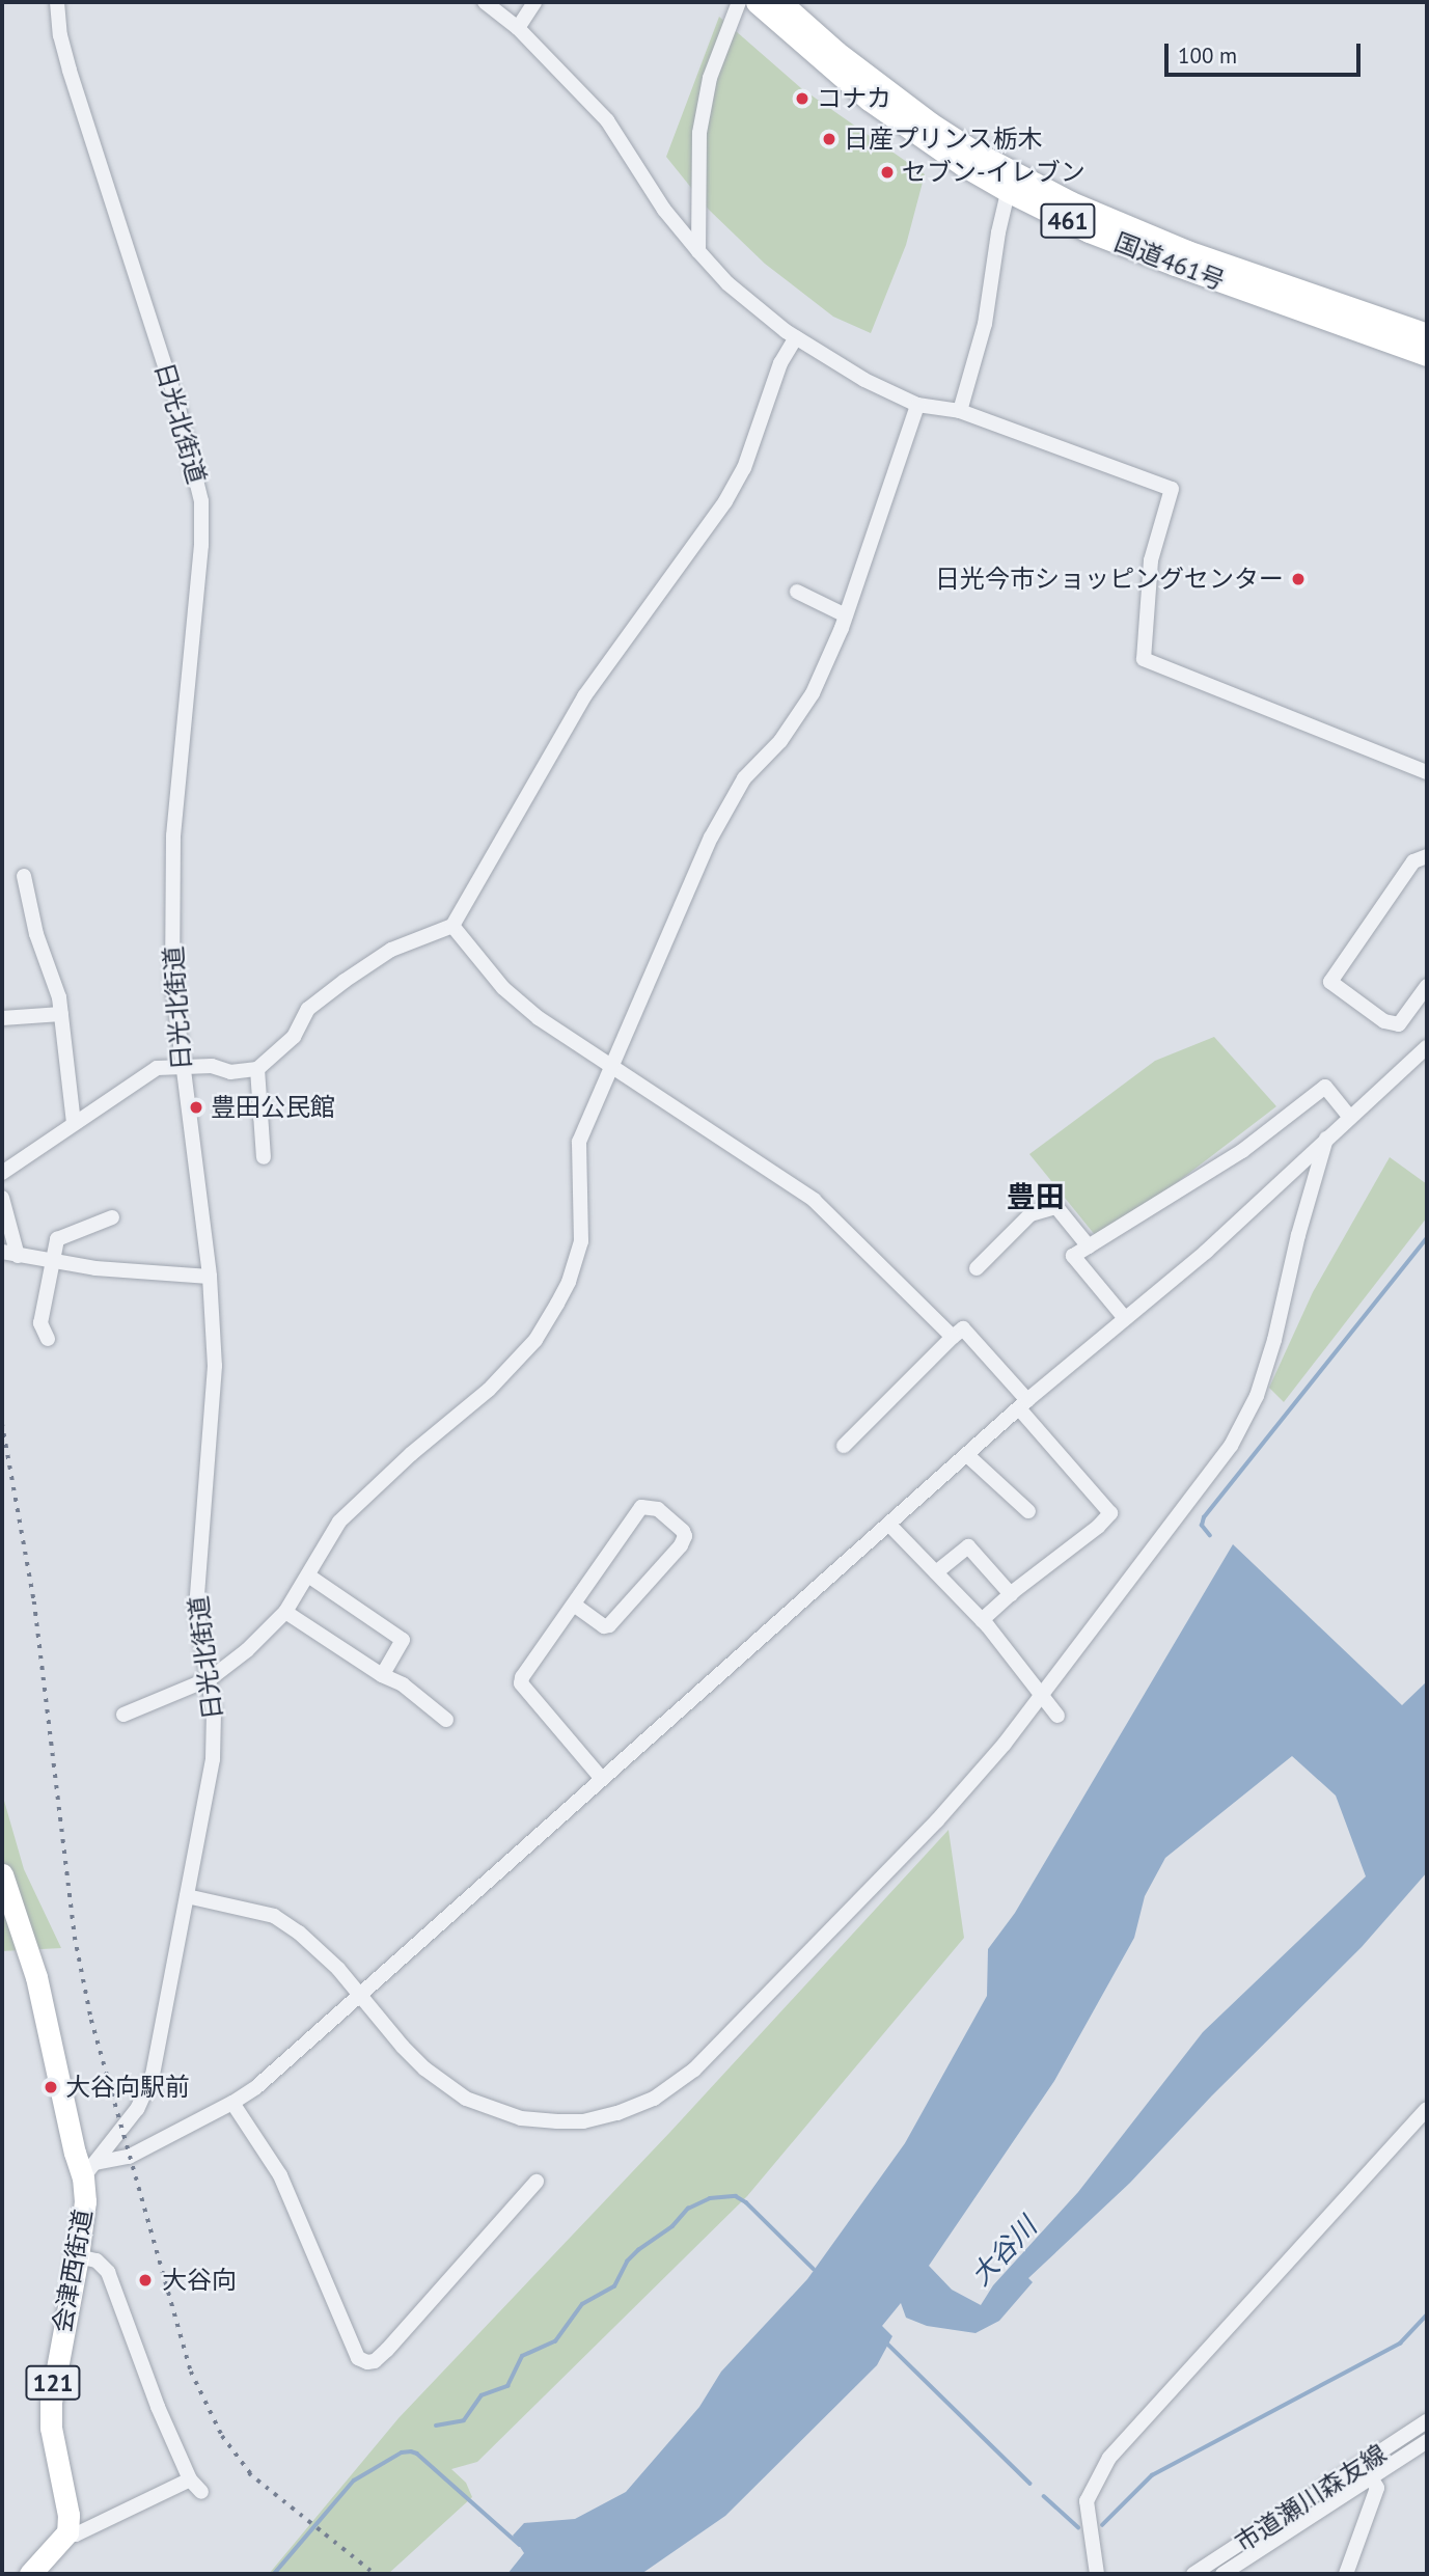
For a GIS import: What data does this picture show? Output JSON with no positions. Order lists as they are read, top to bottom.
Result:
{
  "streets": {
    "highway": [
      "461",
      "国道461号",
      "会津西街道",
      "121"
    ],
    "street": ["日光北街道", "市道瀬川森友線"]
  },
  "crossings": [
    ["日光北街道", "会津西街道"]
  ],
  "districts": ["豊田"],
  "water": ["大谷川"],
  "places": [
    "コナカ",
    "日産プリンス栃木",
    "セブン-イレブン",
    "日光今市ショッピングセンター",
    "豊田公民館",
    "大谷向駅前",
    "大谷向"
  ],
  "scale_bar": "100 m"
}
